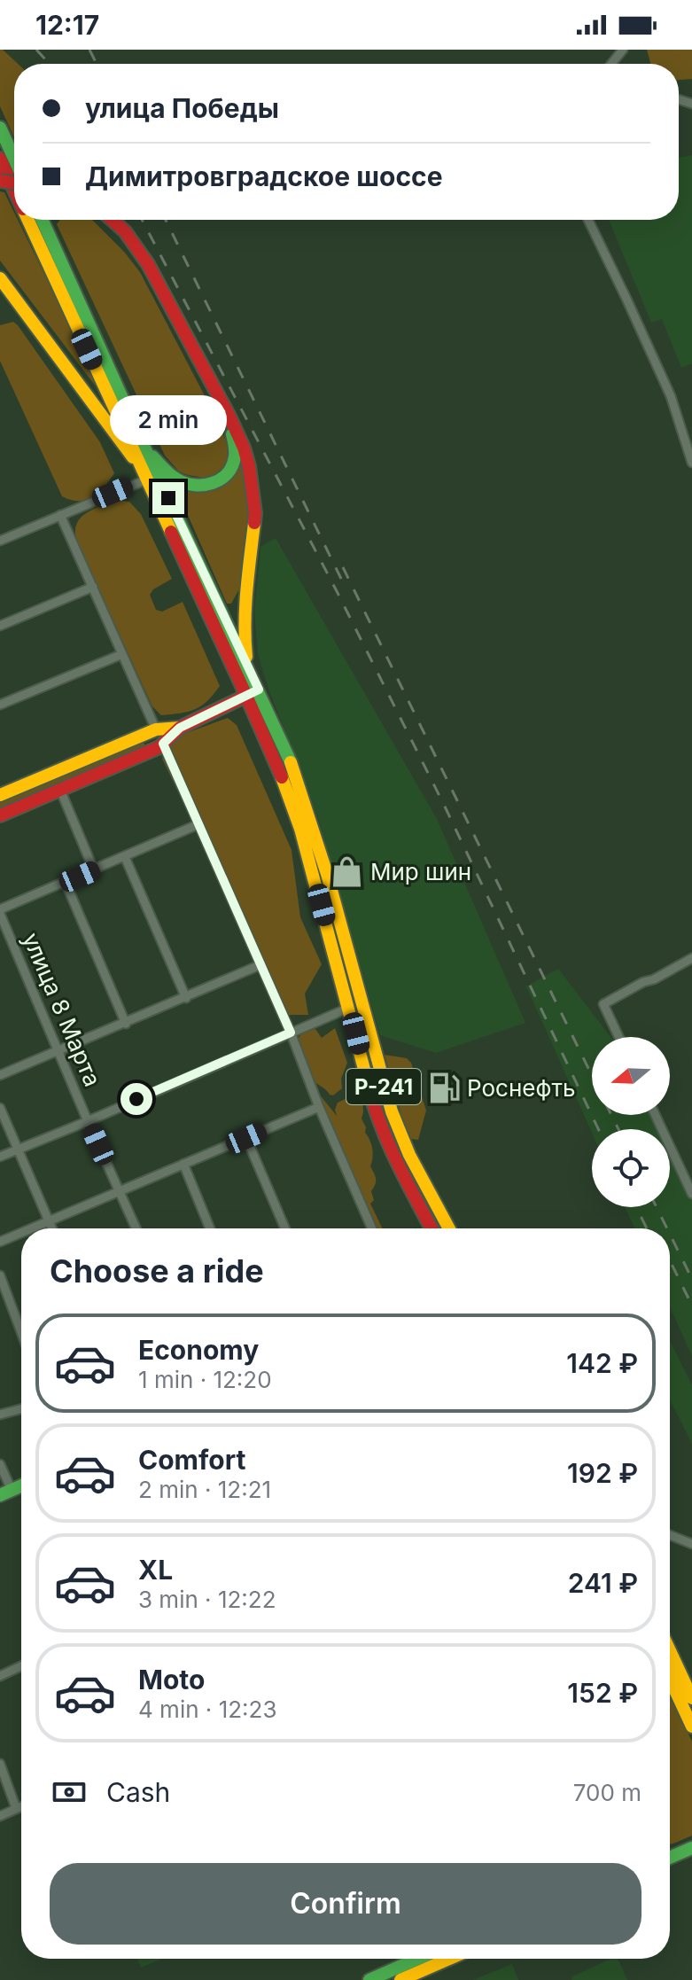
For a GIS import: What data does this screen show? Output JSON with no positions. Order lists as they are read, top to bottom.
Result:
{
  "streets": {
    "main road": ["Р-241"],
    "street": ["улица 8 Марта"]
  },
  "places": {
    "shop": ["Мир шин"],
    "fuel station": ["Роснефть"]
  },
  "north": "left",
  "page": {
    "status": "12:17",
    "banner": ["улица Победы", "Димитровградское шоссе"],
    "bubble": "2 min",
    "heading": "Choose a ride",
    "list": [
      {
        "name": "Economy",
        "note": "1 min · 12:20",
        "value": "142 ₽"
      },
      {
        "name": "Comfort",
        "note": "2 min · 12:21",
        "value": "192 ₽"
      },
      {
        "name": "XL",
        "note": "3 min · 12:22",
        "value": "241 ₽"
      },
      {
        "name": "Moto",
        "note": "4 min · 12:23",
        "value": "152 ₽"
      }
    ],
    "pay": ["Cash", "700 m"],
    "buttons": "Confirm"
  }
}
